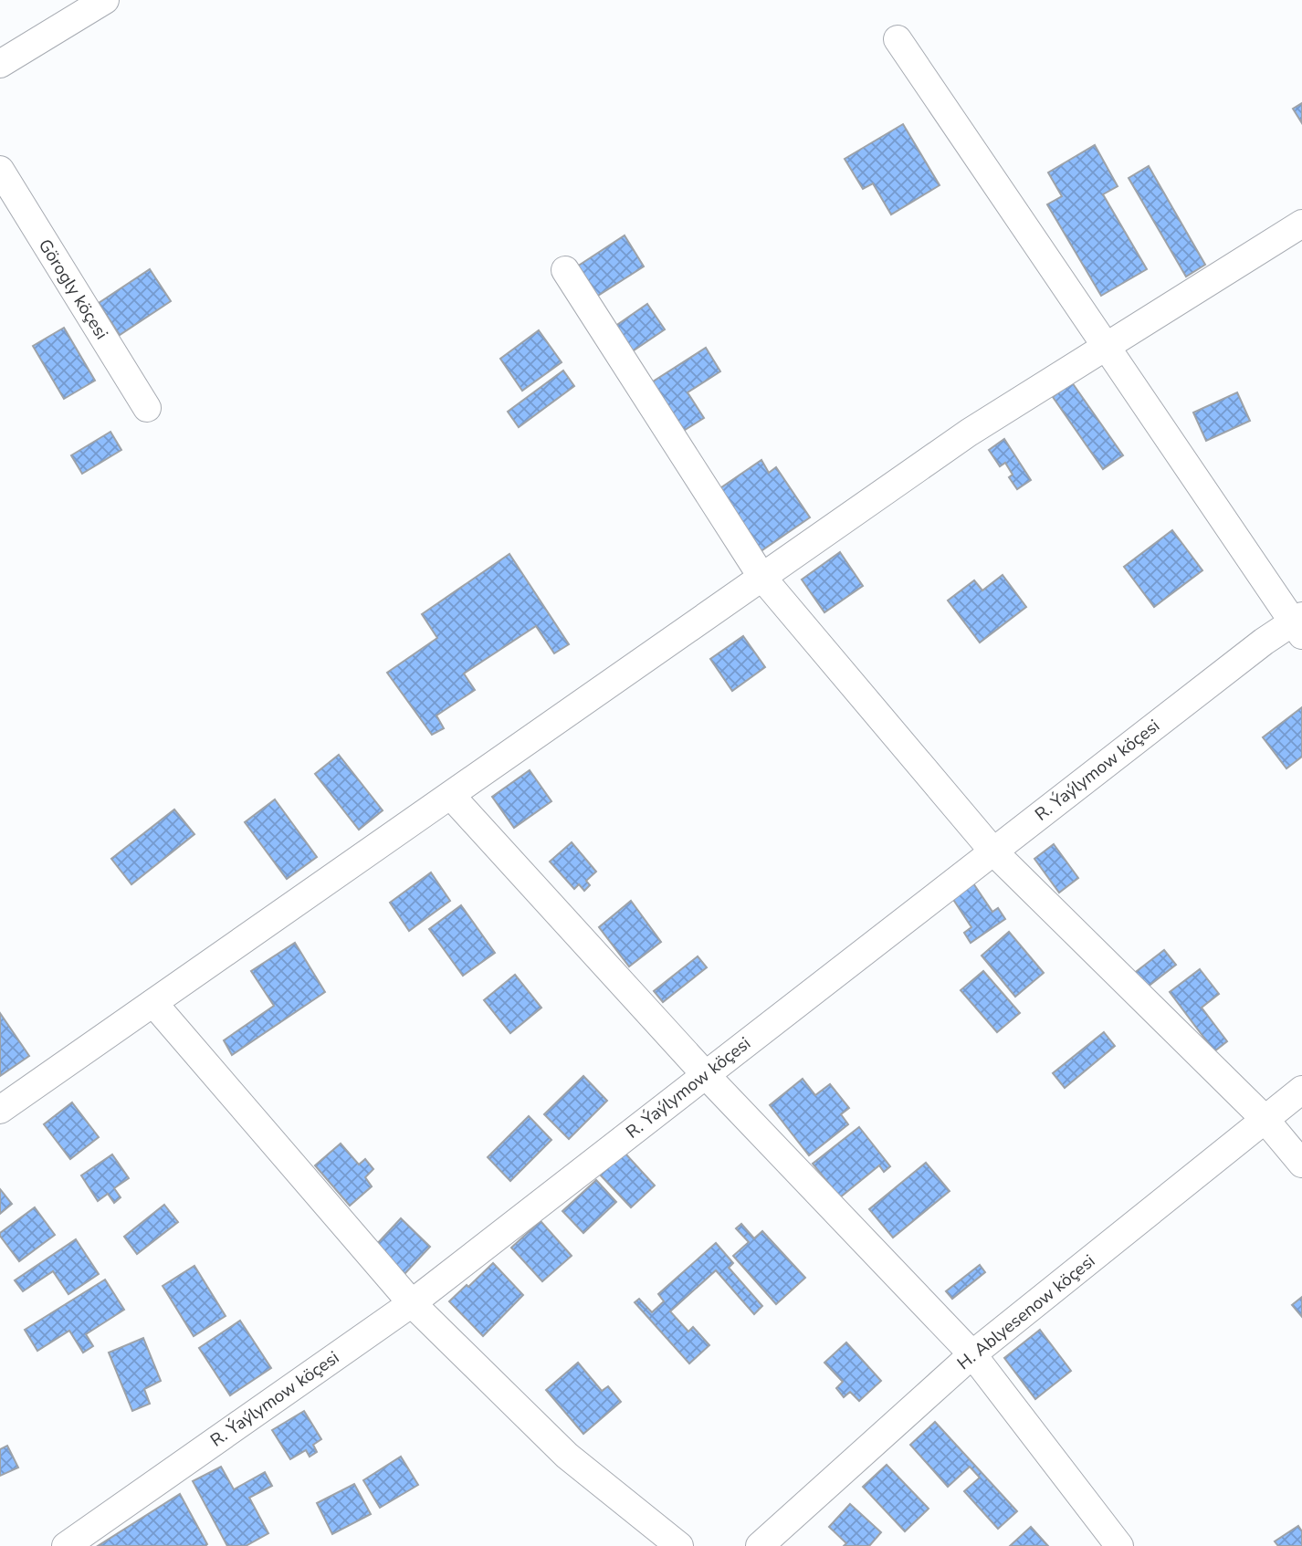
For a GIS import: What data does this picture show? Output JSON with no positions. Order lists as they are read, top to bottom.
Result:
{
  "streets": {
    "street": ["Görogly köçesi", "R. Ýaýlymow köçesi", "H. Ablyesenow köçesi"]
  }
}
